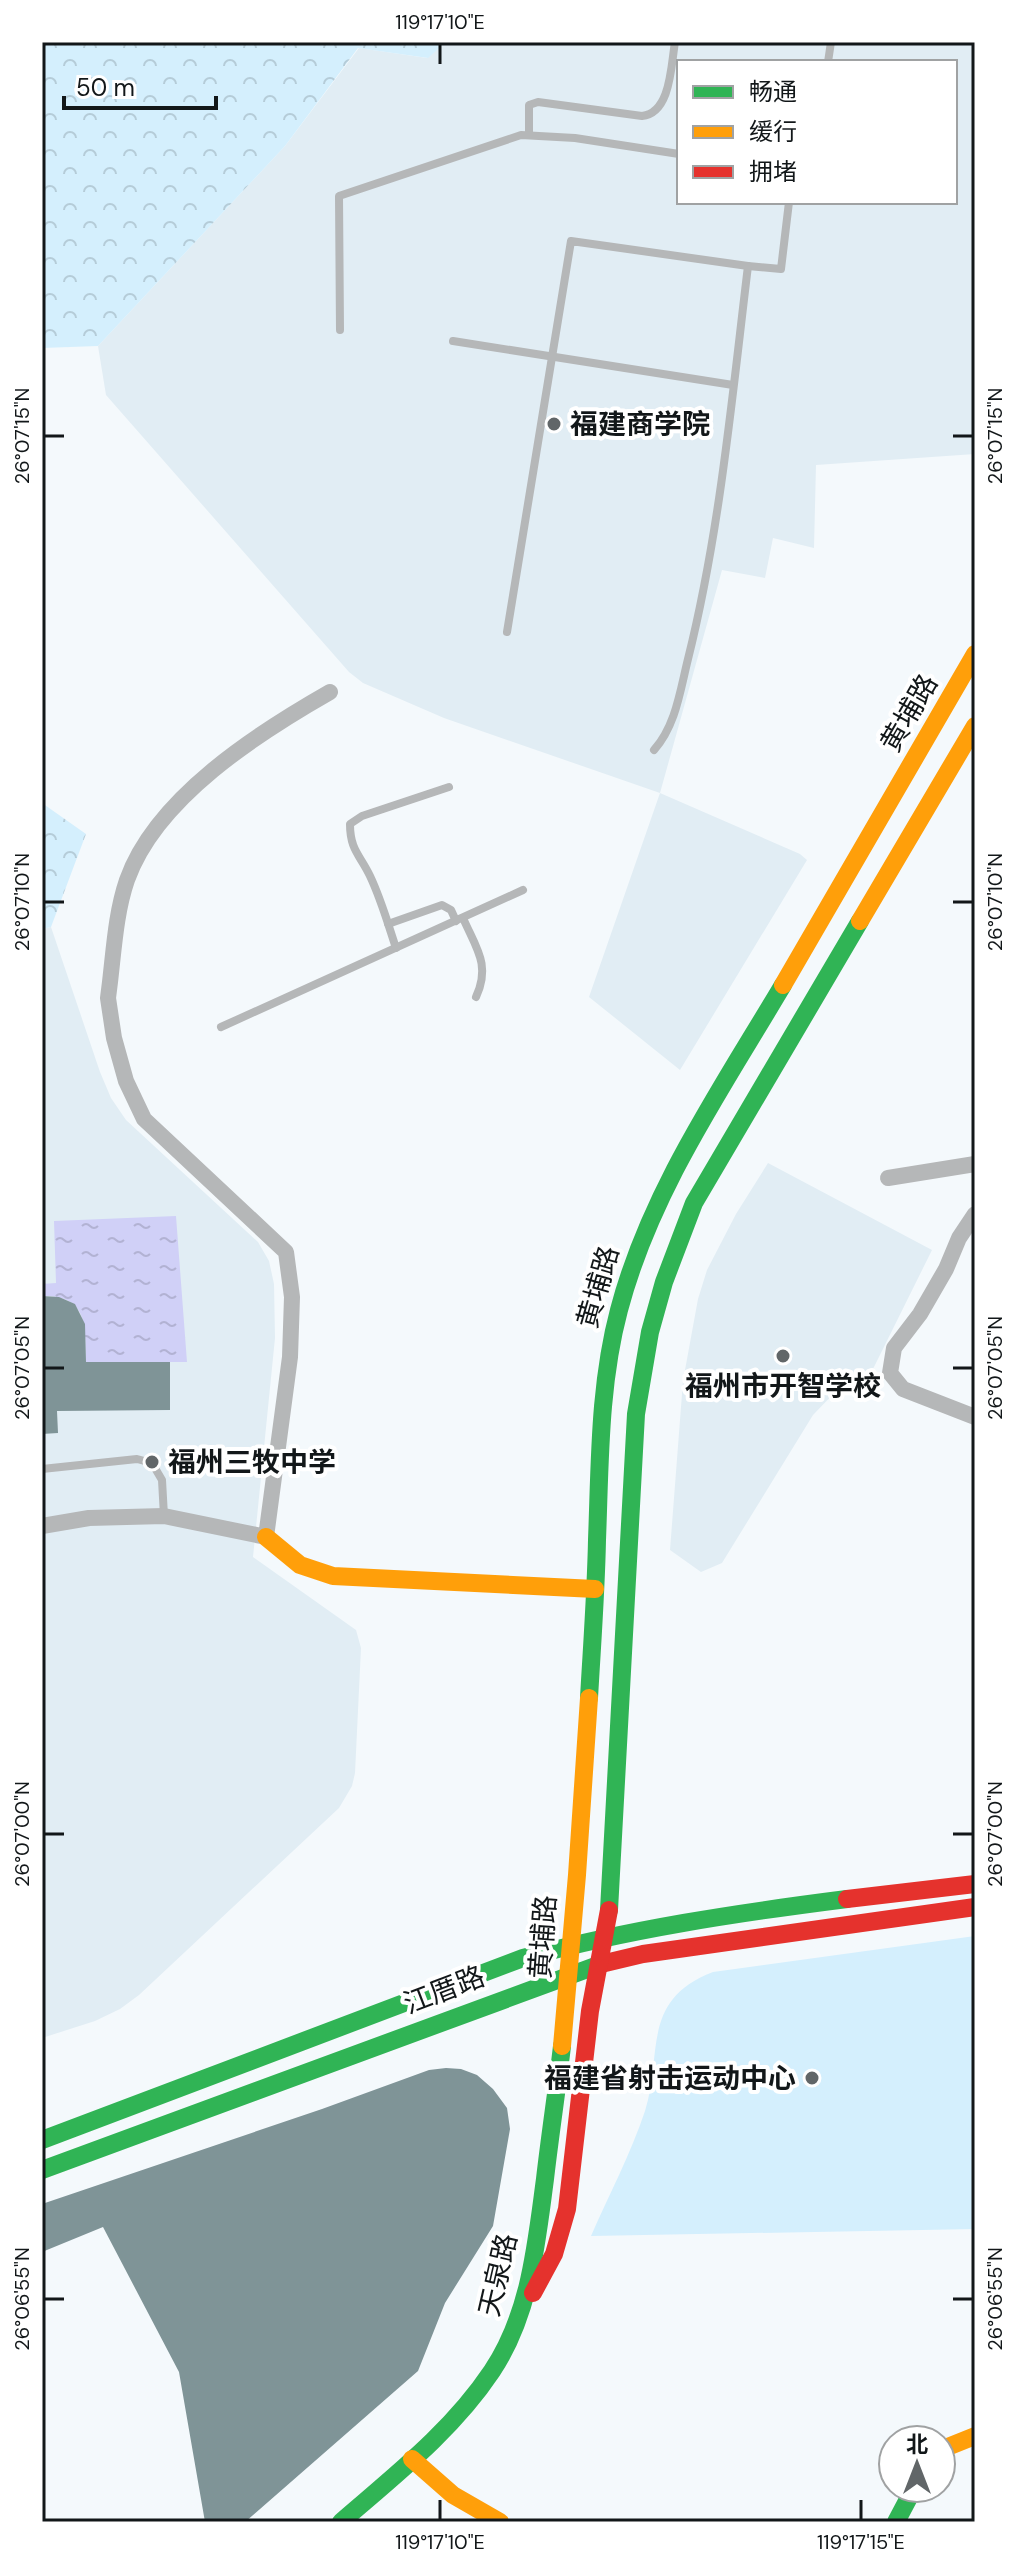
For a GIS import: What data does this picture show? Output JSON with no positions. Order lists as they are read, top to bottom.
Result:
{
  "streets": {
    "main road": ["黄埔路", "江厝路", "天泉路"]
  },
  "crossings": [
    ["黄埔路", "江厝路"],
    ["黄埔路", "天泉路"]
  ],
  "places": [
    "福建商学院",
    "福州市开智学校",
    "福州三牧中学",
    "福建省射击运动中心"
  ],
  "legend": ["畅通", "缓行", "拥堵"],
  "scale_bar": "50 m",
  "north": "top",
  "coordinates": [
    "119°17'10\"E",
    "26°07'15\"N",
    "26°07'10\"N",
    "26°07'05\"N",
    "26°07'00\"N",
    "26°06'55\"N",
    "119°17'15\"E"
  ]
}
